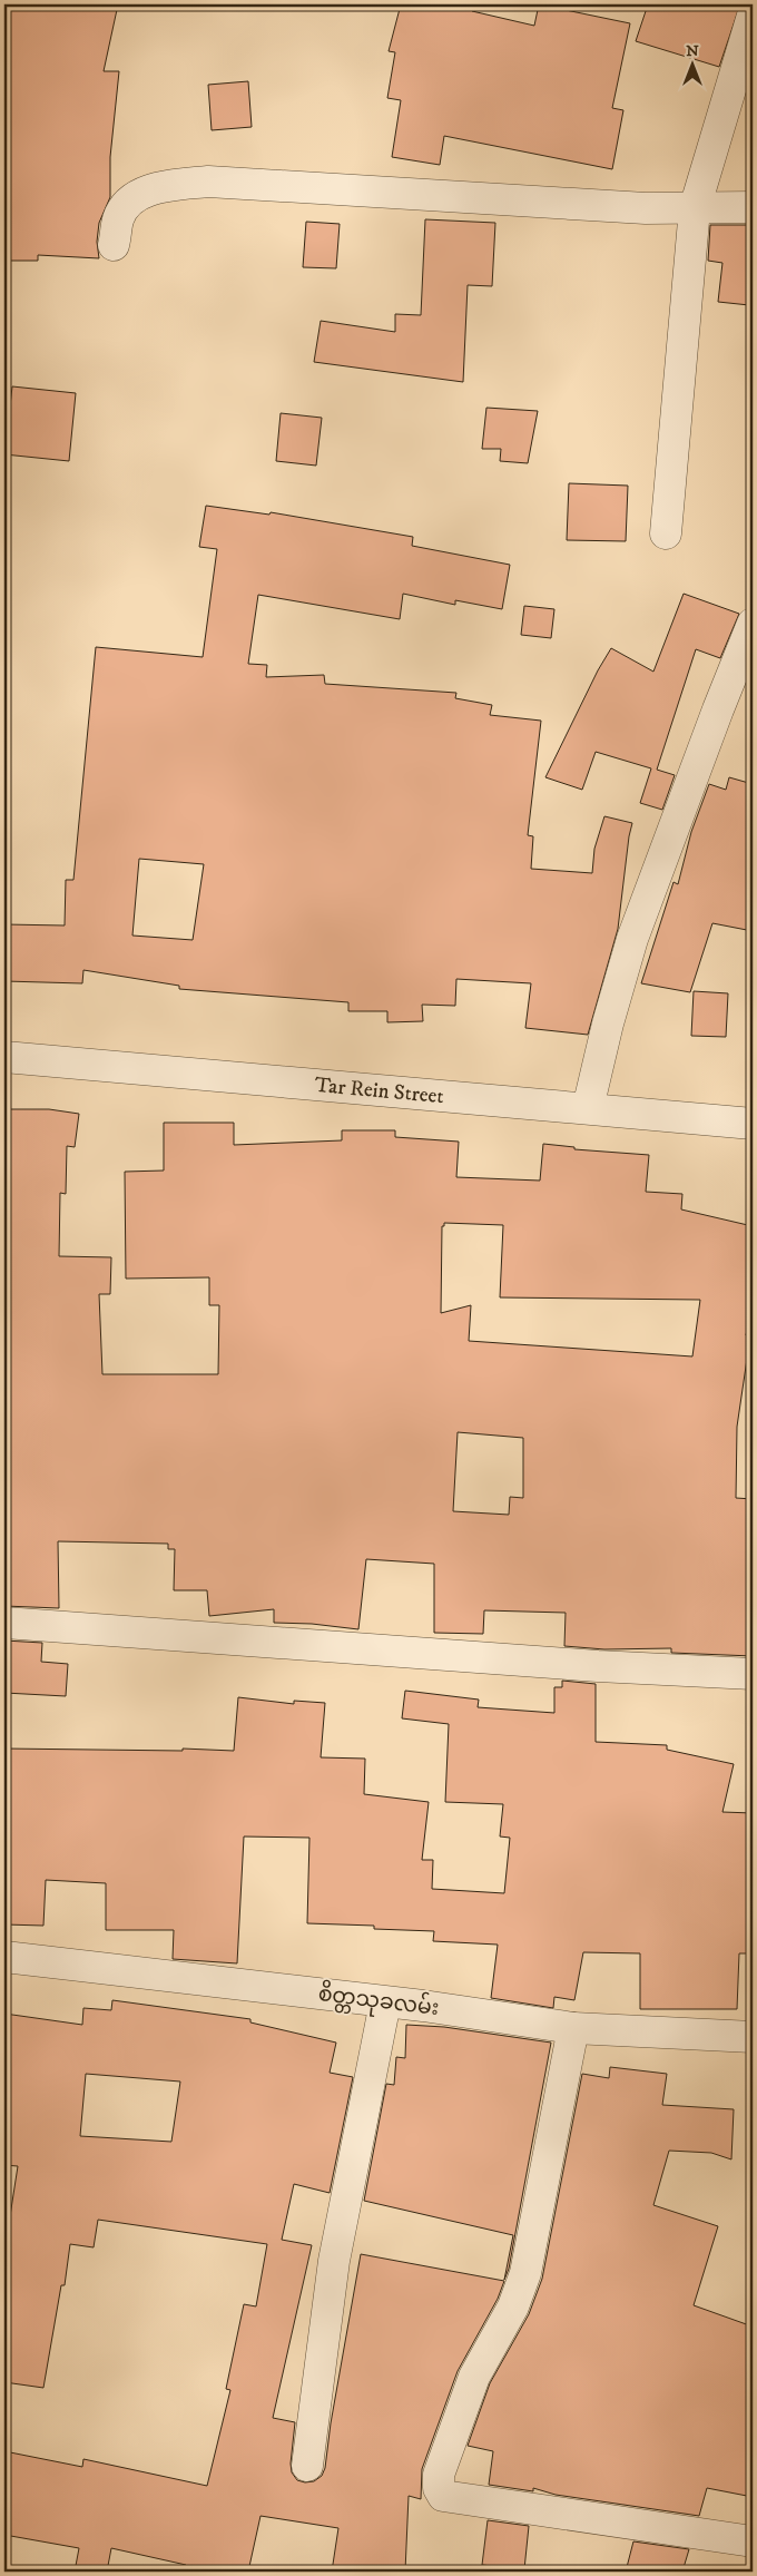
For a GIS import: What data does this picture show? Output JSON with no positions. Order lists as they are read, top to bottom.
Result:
{
  "streets": {
    "street": ["Tar Rein Street", "စိတ္တသုခလမ်း"]
  },
  "north": "top"
}
